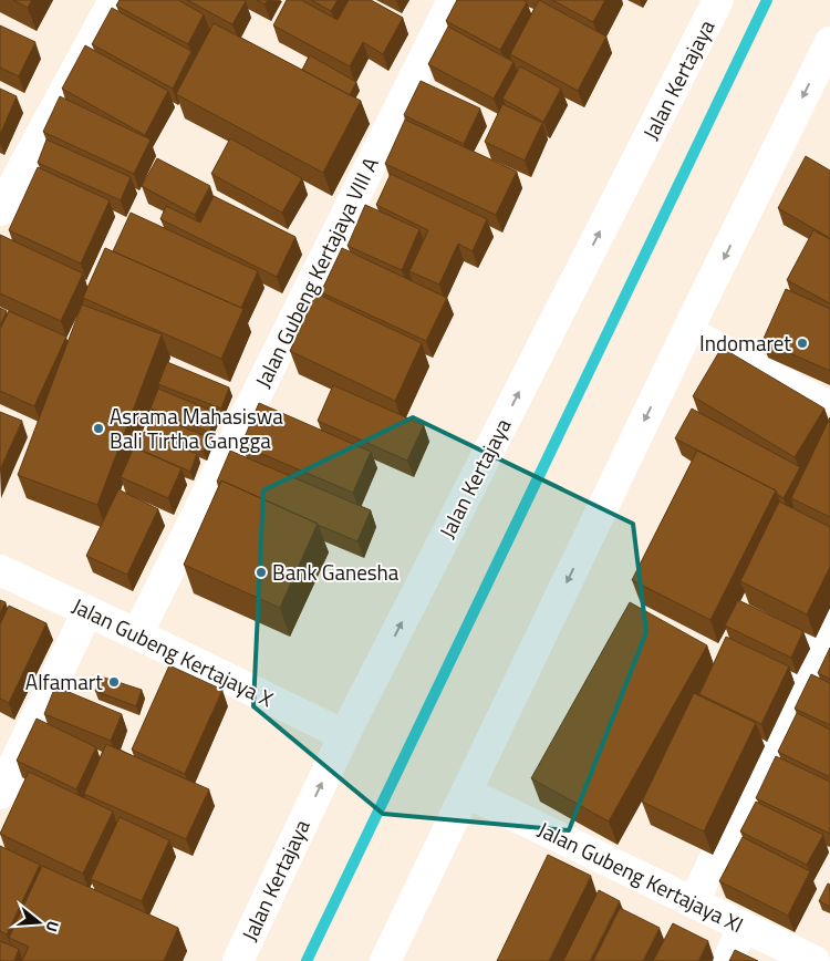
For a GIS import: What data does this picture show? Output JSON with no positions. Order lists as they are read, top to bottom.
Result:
{
  "streets": {
    "street": [
      "Jalan Kertajaya",
      "Jalan Gubeng Kertajaya VIII A",
      "Jalan Gubeng Kertajaya X",
      "Jalan Gubeng Kertajaya XI"
    ]
  },
  "crossings": [
    ["Jalan Kertajaya", "Jalan Gubeng Kertajaya X"],
    ["Jalan Gubeng Kertajaya VIII A", "Jalan Gubeng Kertajaya X"]
  ],
  "places": [
    "Indomaret",
    "Asrama Mahasiswa Bali Tirtha Gangga",
    "Bank Ganesha",
    "Alfamart"
  ],
  "north": "right"
}
